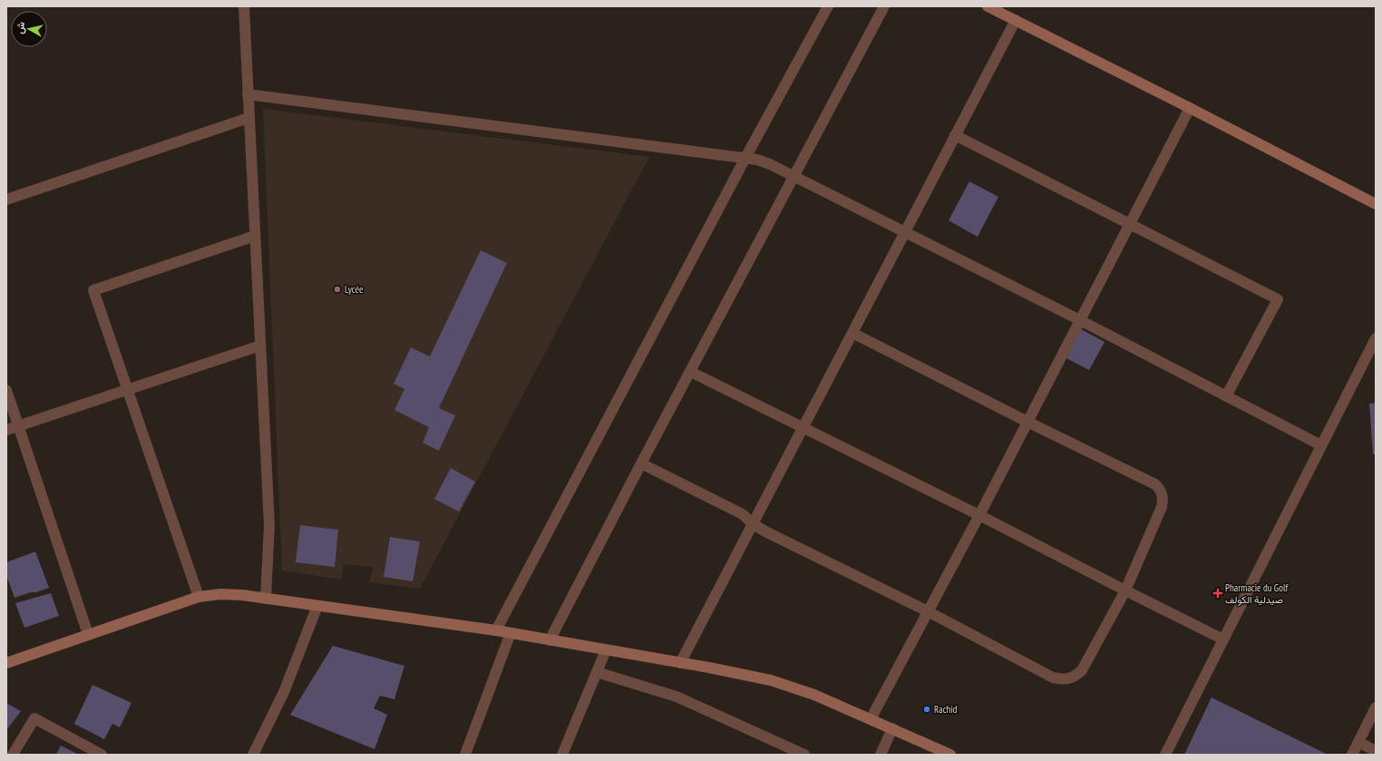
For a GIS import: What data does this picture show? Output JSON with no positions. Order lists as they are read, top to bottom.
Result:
{
  "places": {
    "other": ["Lycée", "Rachid"],
    "health": ["Pharmacie du Golf صيدلية الكولف"]
  },
  "north": "left"
}
